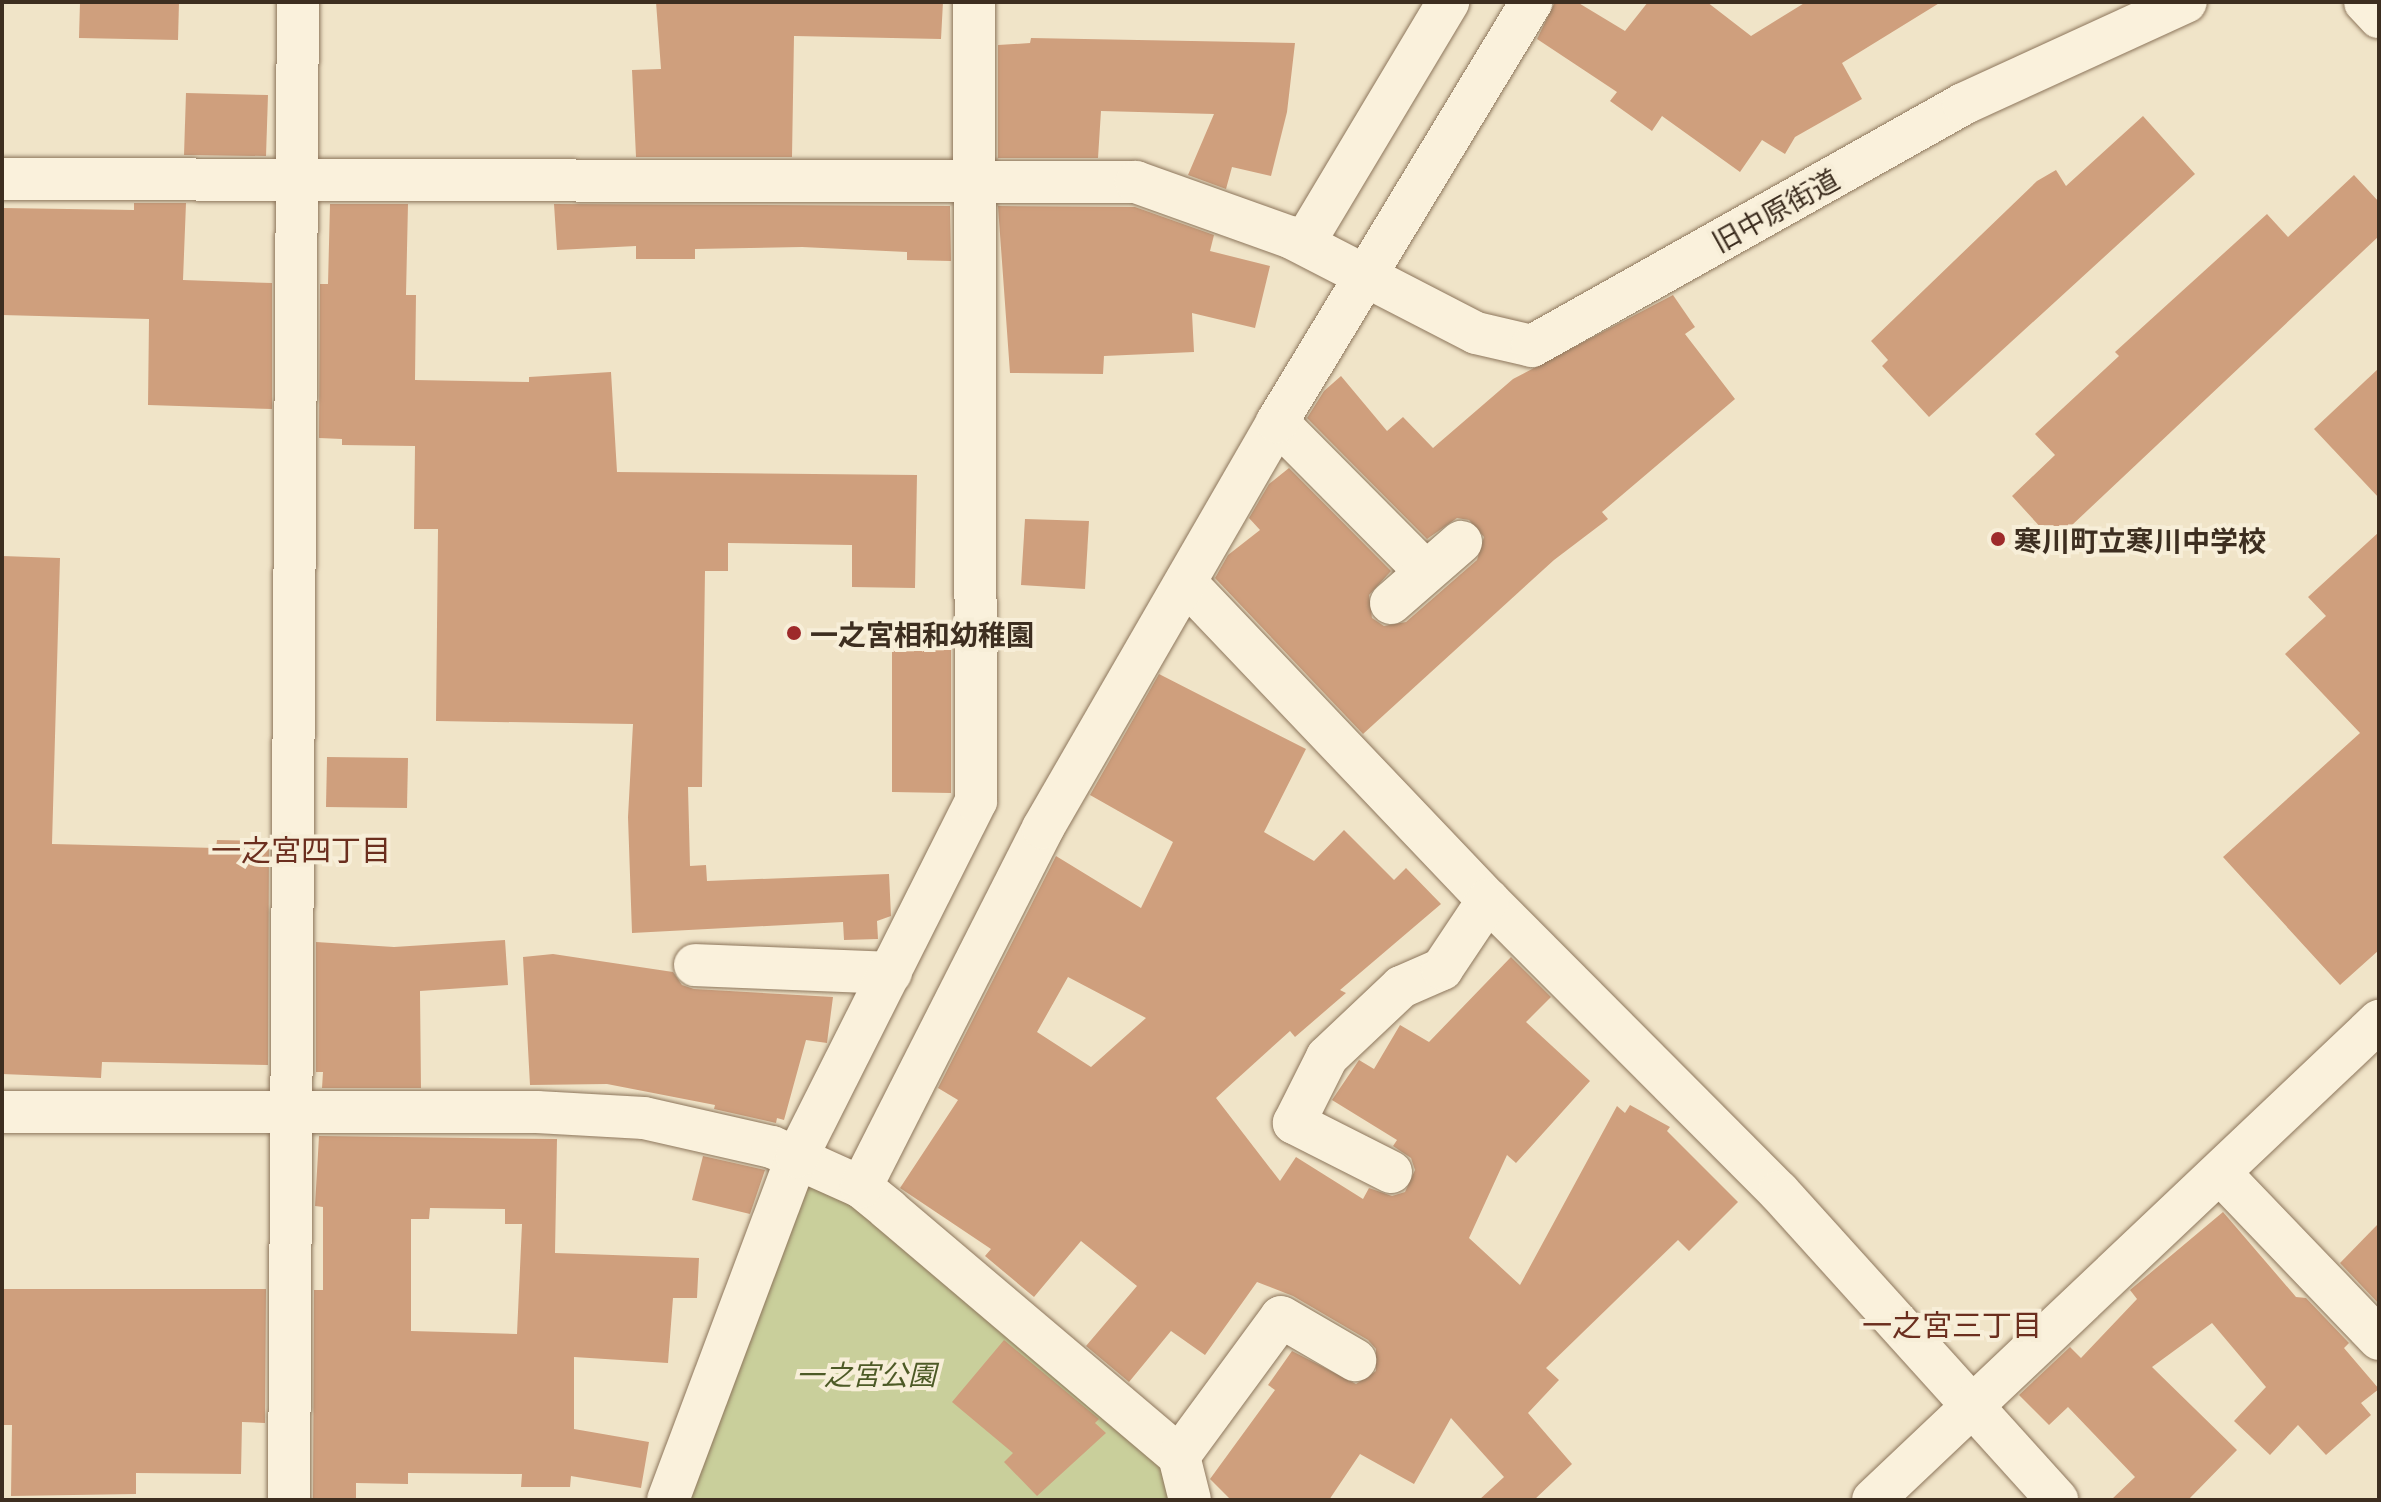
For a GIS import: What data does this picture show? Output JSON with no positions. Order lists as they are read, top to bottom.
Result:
{
  "streets": {
    "street": ["旧中原街道"]
  },
  "districts": ["一之宮四丁目", "一之宮三丁目"],
  "parks": ["一之宮公園"],
  "places": ["寒川町立寒川中学校", "一之宮相和幼稚園"]
}
